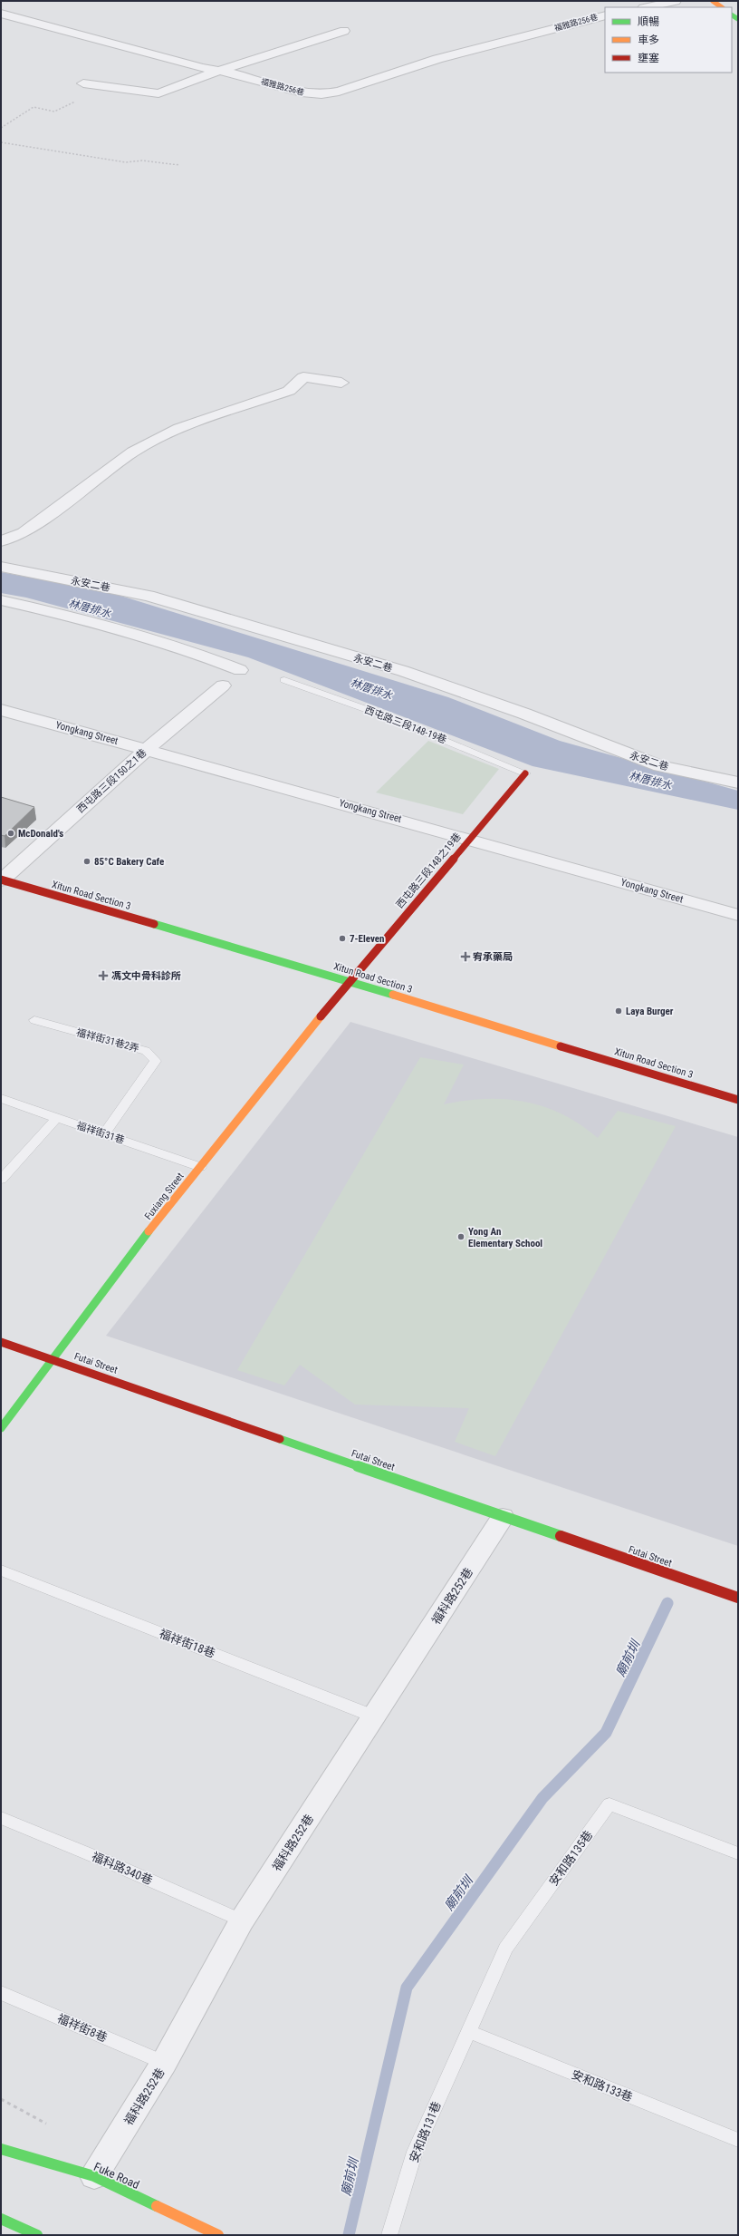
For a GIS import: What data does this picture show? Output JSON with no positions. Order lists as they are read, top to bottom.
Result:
{
  "streets": {
    "street": [
      "福雅路256巷",
      "永安二巷",
      "Yongkang Street",
      "西屯路三段150之1巷",
      "西屯路三段148之19巷",
      "Xitun Road Section 3",
      "Fuxiang Street",
      "Futai Street",
      "福科路252巷",
      "Fuke Road"
    ],
    "lane": [
      "西屯路三段148-19巷",
      "福祥街31巷2弄",
      "福祥街31巷",
      "福祥街18巷",
      "安和路135巷",
      "福科路340巷",
      "福祥街8巷",
      "安和路133巷",
      "安和路131巷"
    ]
  },
  "crossings": [
    ["西屯路三段148-19巷", "西屯路三段148之19巷"],
    ["Yongkang Street", "西屯路三段150之1巷"],
    ["Yongkang Street", "西屯路三段148之19巷"],
    ["西屯路三段150之1巷", "Xitun Road Section 3"],
    ["西屯路三段148之19巷", "Xitun Road Section 3"],
    ["西屯路三段148之19巷", "Fuxiang Street"],
    ["Xitun Road Section 3", "Fuxiang Street"],
    ["福祥街31巷2弄", "福祥街31巷"],
    ["福祥街31巷", "Fuxiang Street"],
    ["Fuxiang Street", "Futai Street"],
    ["Futai Street", "福科路252巷"],
    ["福科路252巷", "福祥街18巷"],
    ["福科路252巷", "福科路340巷"],
    ["福科路252巷", "福祥街8巷"],
    ["福科路252巷", "Fuke Road"],
    ["安和路135巷", "安和路133巷"],
    ["安和路135巷", "安和路131巷"],
    ["安和路133巷", "安和路131巷"]
  ],
  "water": ["林厝排水", "廟前圳"],
  "places": {
    "other": [
      "McDonald's",
      "85°C Bakery Cafe",
      "7-Eleven",
      "Laya Burger",
      "Yong An Elementary School"
    ],
    "health": ["宥承藥局", "馮文中骨科診所"]
  },
  "legend": ["順暢", "車多", "壅塞"]
}
